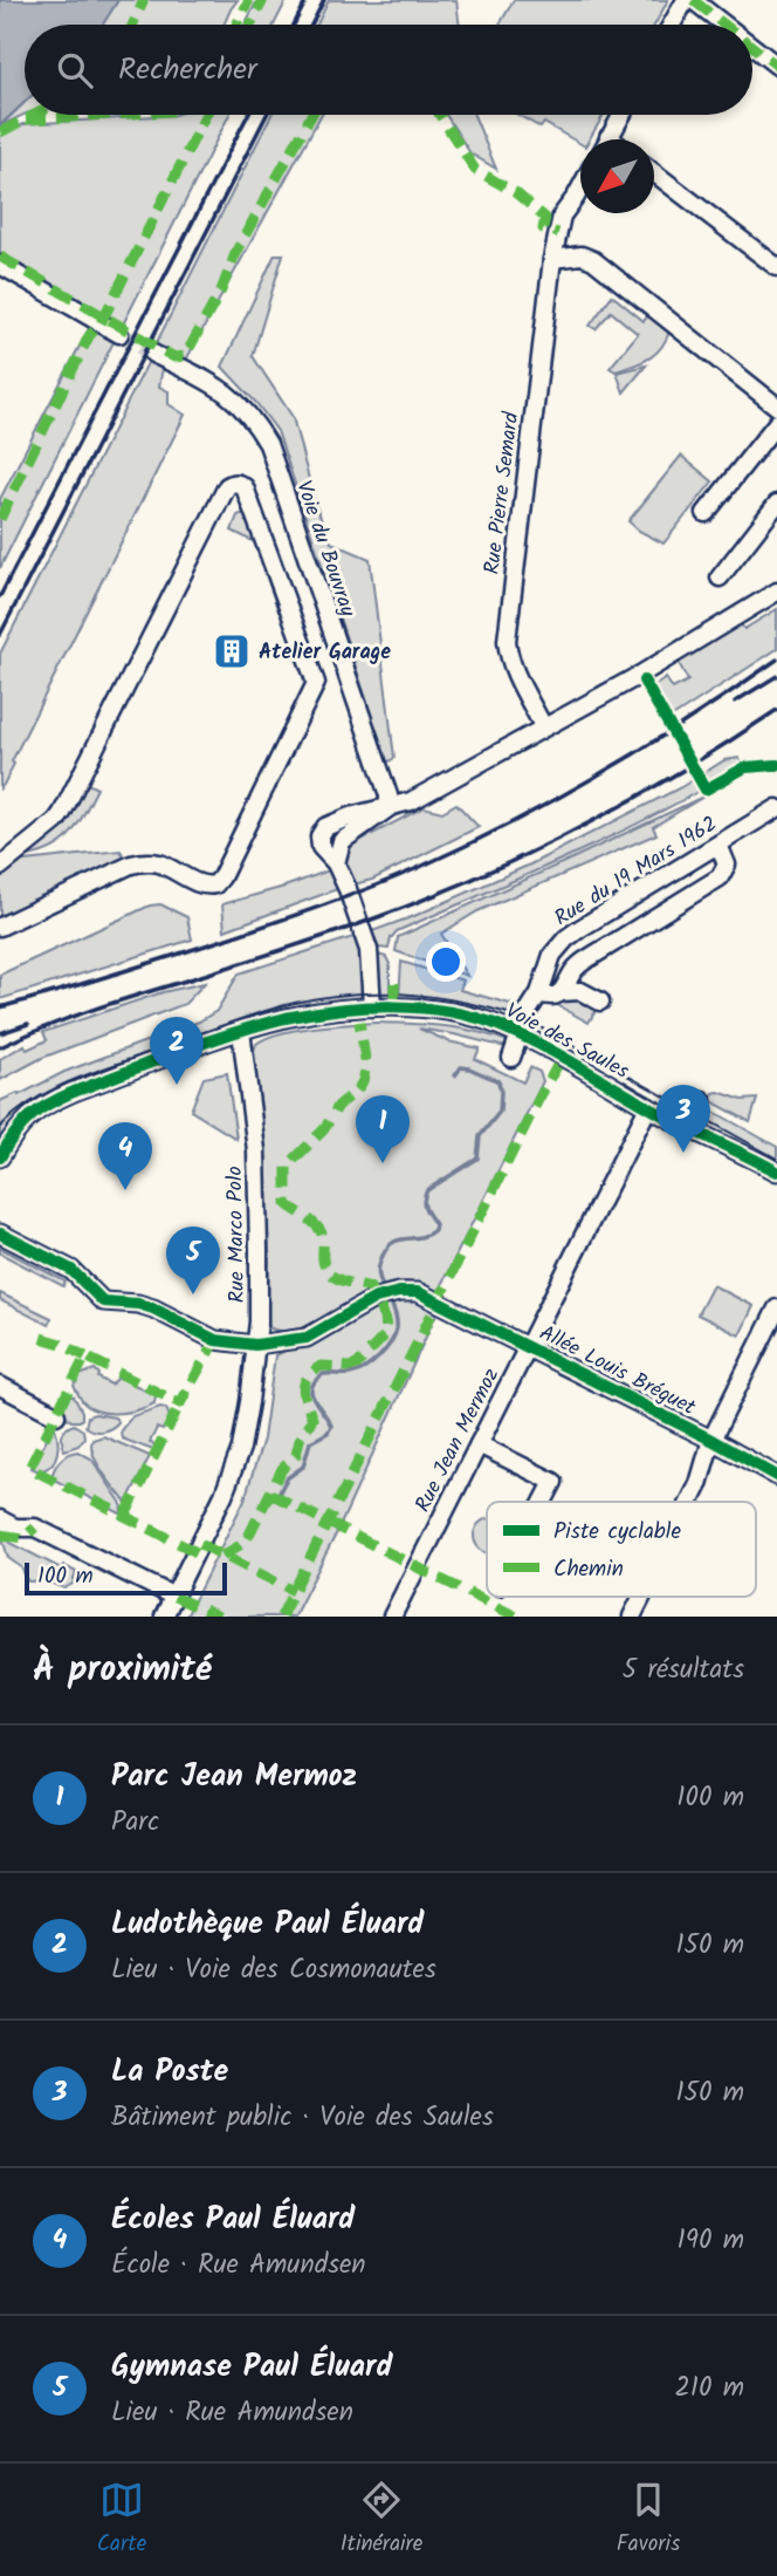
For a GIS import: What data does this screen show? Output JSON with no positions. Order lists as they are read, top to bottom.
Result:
{
  "streets": {
    "street": [
      "Rue Pierre Semard",
      "Voie du Bouvray",
      "Rue du 19 Mars 1962",
      "Voie des Saules",
      "Rue Marco Polo",
      "Allée Louis Bréguet",
      "Rue Jean Mermoz"
    ]
  },
  "crossings": [
    ["Rue du 19 Mars 1962", "Voie des Saules"],
    ["Voie des Saules", "Rue Marco Polo"],
    ["Voie des Saules", "Rue Jean Mermoz"],
    ["Rue Marco Polo", "Allée Louis Bréguet"],
    ["Allée Louis Bréguet", "Rue Jean Mermoz"]
  ],
  "places": {
    "building": ["Atelier Garage"]
  },
  "legend": ["Piste cyclable", "Chemin"],
  "scale_bar": "100 m",
  "north": "bottom left",
  "page": {
    "search": "Rechercher",
    "pins": [
      "2",
      "3",
      "1",
      "4",
      "5"
    ],
    "scale": "100 m",
    "heading": ["À proximité", "5 résultats"],
    "list": [
      {
        "mark": "1",
        "name": "Parc Jean Mermoz",
        "note": "Parc",
        "value": "100 m"
      },
      {
        "mark": "2",
        "name": "Ludothèque Paul Éluard",
        "note": "Lieu · Voie des Cosmonautes",
        "value": "150 m"
      },
      {
        "mark": "3",
        "name": "La Poste",
        "note": "Bâtiment public · Voie des Saules",
        "value": "150 m"
      },
      {
        "mark": "4",
        "name": "Écoles Paul Éluard",
        "note": "École · Rue Amundsen",
        "value": "190 m"
      },
      {
        "mark": "5",
        "name": "Gymnase Paul Éluard",
        "note": "Lieu · Rue Amundsen",
        "value": "210 m"
      }
    ],
    "nav": ["Carte", "Itinéraire", "Favoris"]
  }
}
